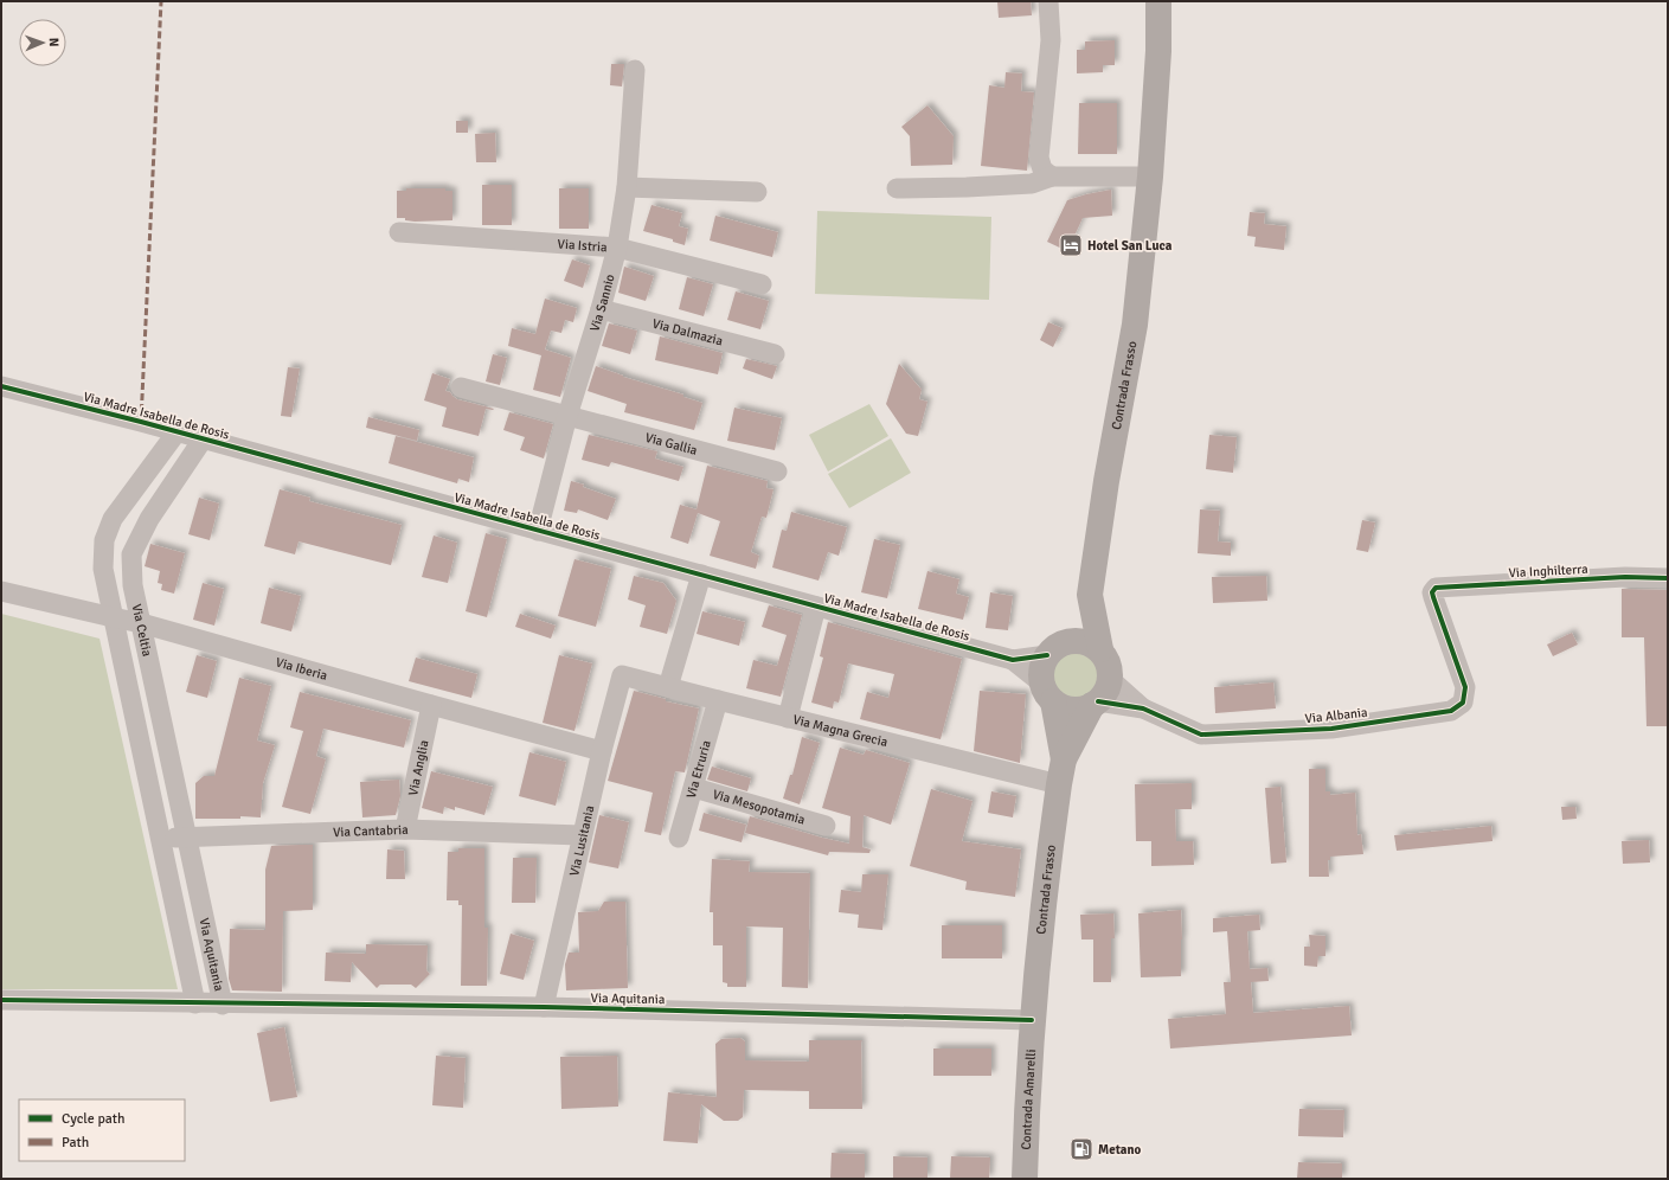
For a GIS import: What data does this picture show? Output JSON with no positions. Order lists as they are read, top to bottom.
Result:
{
  "streets": {
    "main road": ["Contrada Frasso", "Contrada Amarelli"],
    "street": [
      "Via Istria",
      "Via Sannio",
      "Via Dalmazia",
      "Via Madre Isabella de Rosis",
      "Via Gallia",
      "Via Inghilterra",
      "Via Celtia",
      "Via Iberia",
      "Via Albania",
      "Via Magna Grecia",
      "Via Anglia",
      "Via Etruria",
      "Via Mesopotamia",
      "Via Cantabria",
      "Via Lusitania",
      "Via Aquitania"
    ]
  },
  "crossings": [
    ["Via Istria", "Via Sannio"],
    ["Via Sannio", "Via Dalmazia"],
    ["Via Sannio", "Via Madre Isabella de Rosis"],
    ["Via Sannio", "Via Gallia"],
    ["Contrada Frasso", "Via Madre Isabella de Rosis"],
    ["Contrada Frasso", "Via Albania"],
    ["Contrada Frasso", "Via Magna Grecia"],
    ["Contrada Frasso", "Via Aquitania"],
    ["Contrada Frasso", "Contrada Amarelli"],
    ["Via Madre Isabella de Rosis", "Via Celtia"],
    ["Via Madre Isabella de Rosis", "Via Albania"],
    ["Via Madre Isabella de Rosis", "Via Magna Grecia"],
    ["Via Inghilterra", "Via Albania"],
    ["Via Celtia", "Via Iberia"],
    ["Via Celtia", "Via Cantabria"],
    ["Via Celtia", "Via Aquitania"],
    ["Via Iberia", "Via Anglia"],
    ["Via Iberia", "Via Lusitania"],
    ["Via Magna Grecia", "Via Etruria"],
    ["Via Magna Grecia", "Via Lusitania"],
    ["Via Anglia", "Via Cantabria"],
    ["Via Etruria", "Via Mesopotamia"],
    ["Via Cantabria", "Via Lusitania"],
    ["Via Cantabria", "Via Aquitania"],
    ["Via Lusitania", "Via Aquitania"],
    ["Via Aquitania", "Contrada Amarelli"]
  ],
  "places": {
    "hotel": ["Hotel San Luca"],
    "fuel station": ["Metano"]
  },
  "legend": ["Cycle path", "Path"],
  "north": "right"
}
